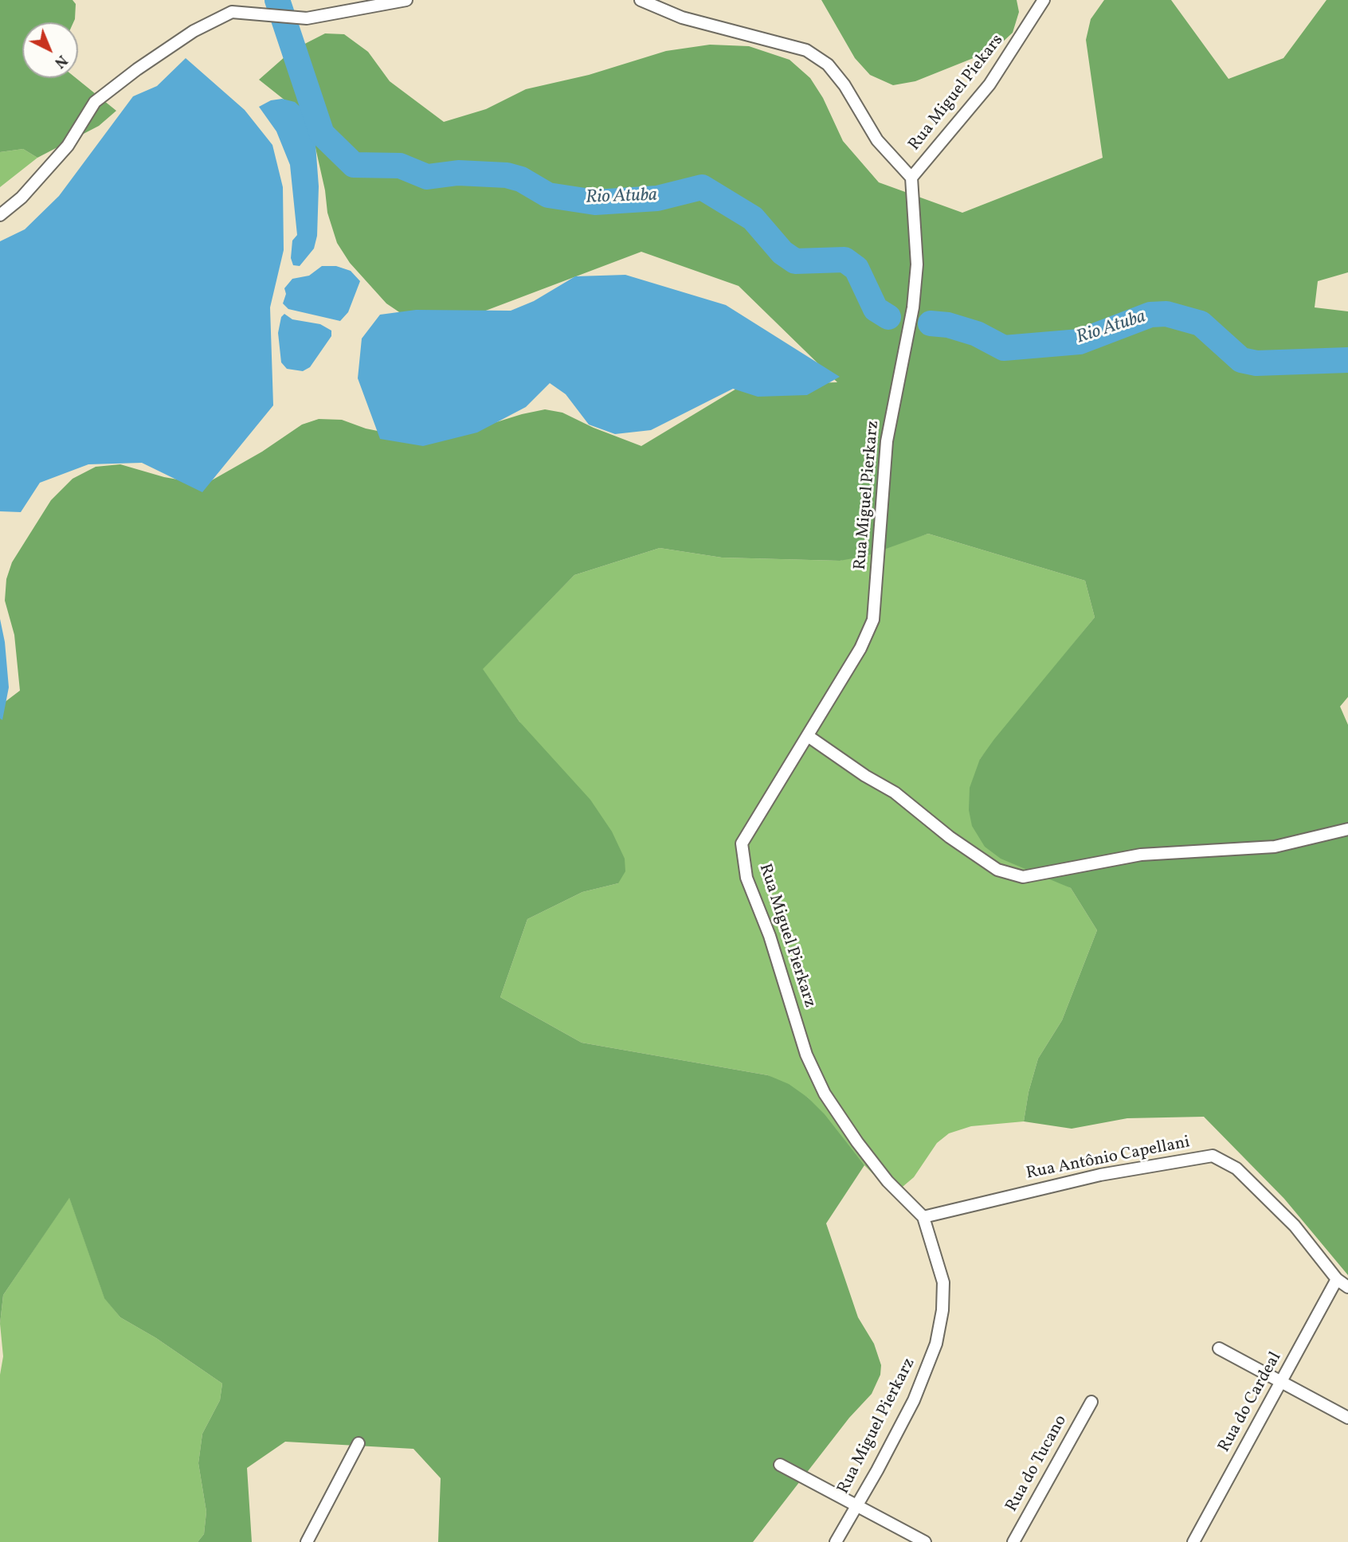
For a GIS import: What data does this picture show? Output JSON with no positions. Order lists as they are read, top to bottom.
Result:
{
  "streets": {
    "street": [
      "Rua Miguel Piekars",
      "Rua Miguel Pierkarz",
      "Rua Antônio Capellani",
      "Rua do Cardeal",
      "Rua do Tucano"
    ]
  },
  "crossings": [
    ["Rua Miguel Piekars", "Rua Miguel Pierkarz"],
    ["Rua Miguel Pierkarz", "Rua Antônio Capellani"],
    ["Rua Antônio Capellani", "Rua do Cardeal"]
  ],
  "water": ["Rio Atuba"],
  "north": "bottom right"
}
